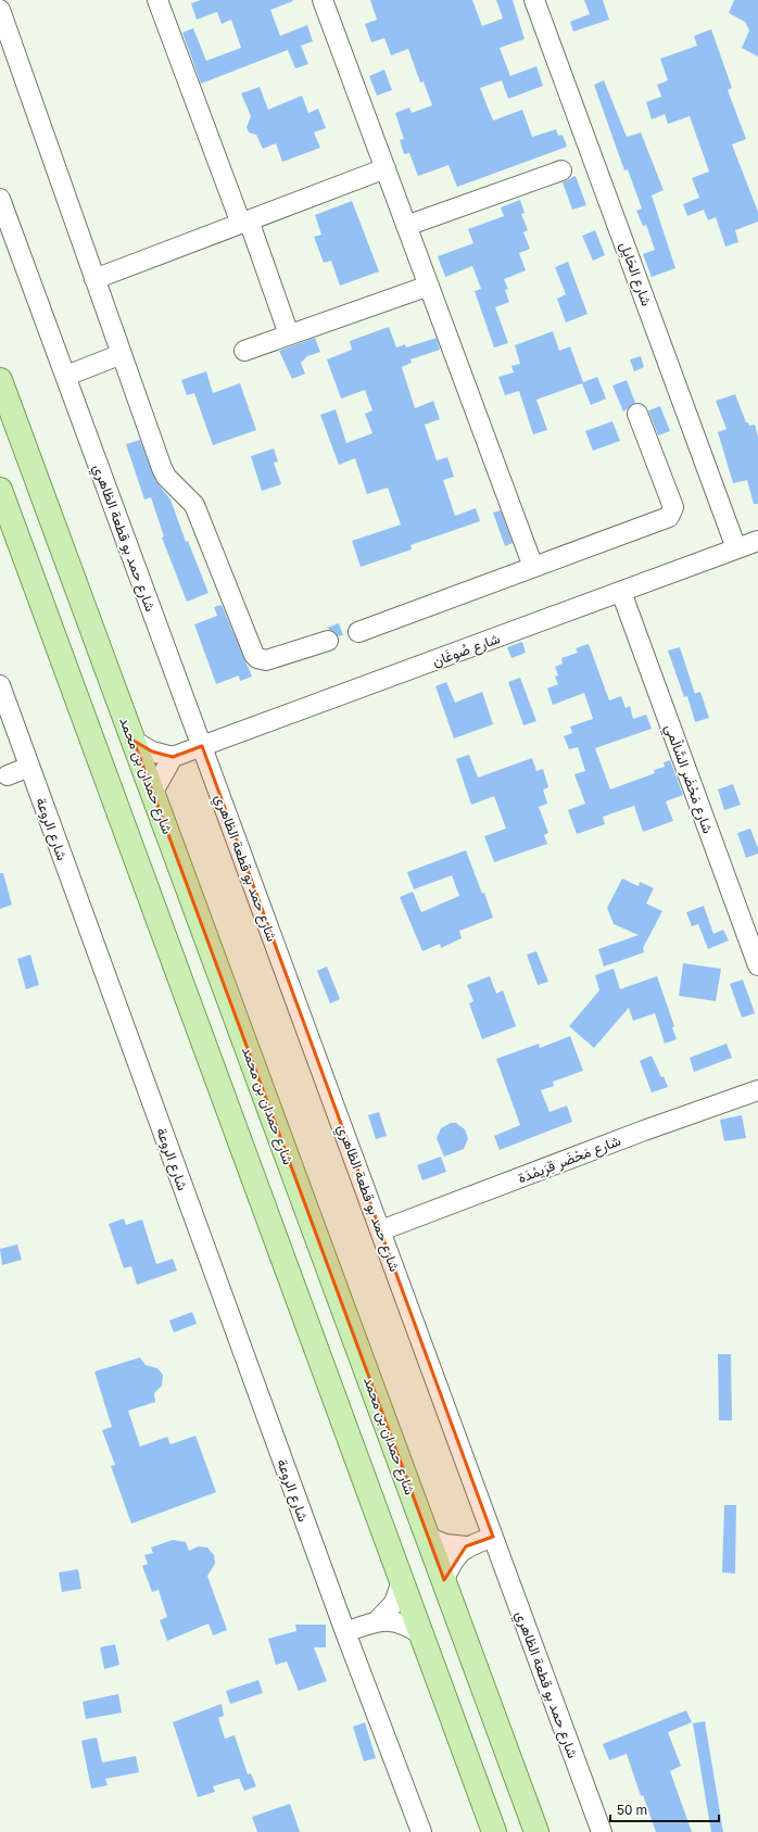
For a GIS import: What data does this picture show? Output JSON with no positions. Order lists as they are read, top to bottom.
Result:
{
  "streets": {
    "main road": ["شارع حمدان بن محمد"],
    "street": [
      "شارع الحَايِل",
      "شارع حمد بو قطعة الظاهري",
      "شارع صُوغَان",
      "شارع مَحْضَر السَّالْمي",
      "شارع الروعة",
      "شارع مَحْضَر قِرَيمْدَة"
    ]
  },
  "crossings": [
    ["شارع الحَايِل", "شارع صُوغَان"],
    ["شارع حمد بو قطعة الظاهري", "شارع صُوغَان"],
    ["شارع حمد بو قطعة الظاهري", "شارع مَحْضَر قِرَيمْدَة"],
    ["شارع صُوغَان", "شارع مَحْضَر السَّالْمي"]
  ],
  "scale_bar": "50 m"
}
